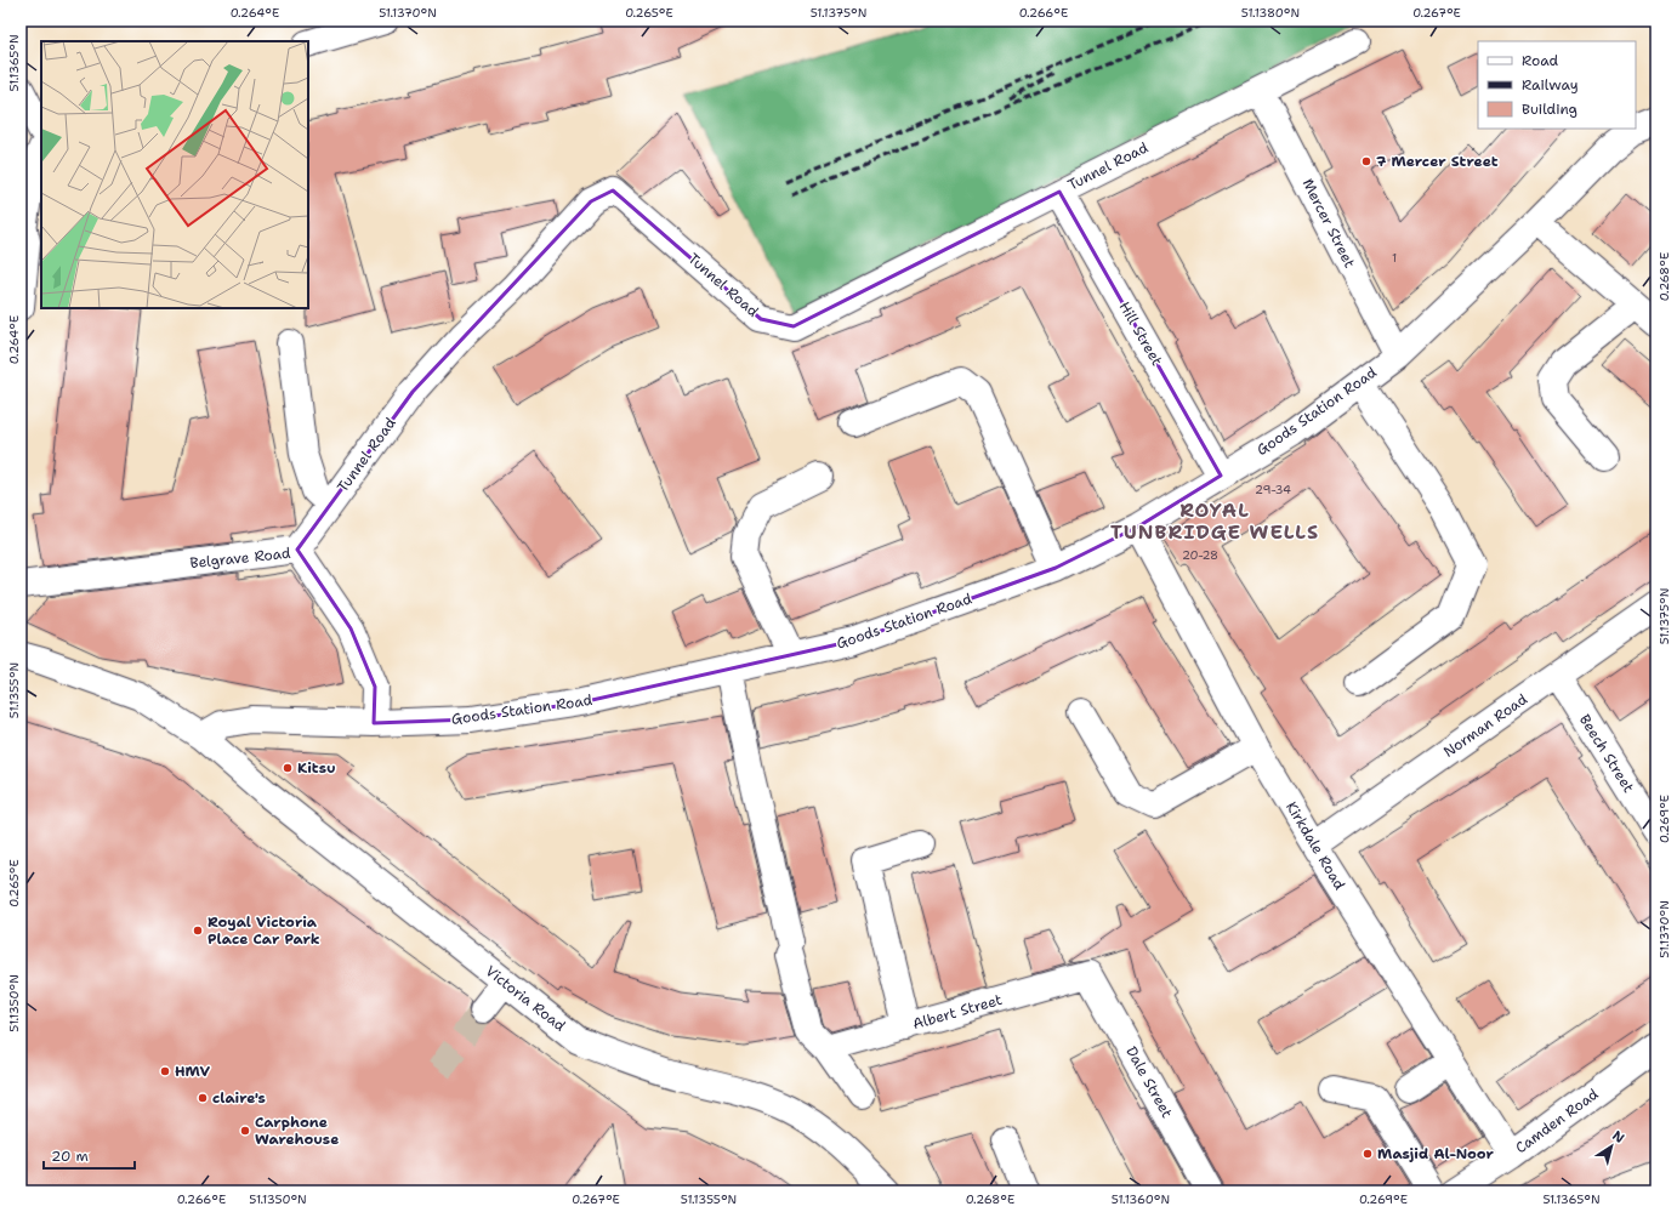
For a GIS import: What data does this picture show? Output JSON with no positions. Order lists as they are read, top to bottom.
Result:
{
  "streets": {
    "street": [
      "Tunnel Road",
      "Mercer Street",
      "Hill Street",
      "Goods Station Road",
      "Belgrave Road",
      "Norman Road",
      "Beech Street",
      "Kirkdale Road",
      "Victoria Road",
      "Albert Street",
      "Dale Street",
      "Camden Road"
    ]
  },
  "crossings": [
    ["Tunnel Road", "Mercer Street"],
    ["Tunnel Road", "Hill Street"],
    ["Tunnel Road", "Belgrave Road"],
    ["Mercer Street", "Goods Station Road"],
    ["Hill Street", "Goods Station Road"],
    ["Goods Station Road", "Belgrave Road"],
    ["Goods Station Road", "Kirkdale Road"],
    ["Goods Station Road", "Victoria Road"],
    ["Norman Road", "Beech Street"],
    ["Norman Road", "Kirkdale Road"],
    ["Kirkdale Road", "Camden Road"],
    ["Albert Street", "Dale Street"]
  ],
  "districts": ["ROYAL TUNBRIDGE WELLS"],
  "places": [
    "7 Mercer Street",
    "Kitsu",
    "Royal Victoria Place Car Park",
    "HMV",
    "claire's",
    "Carphone Warehouse",
    "Masjid Al-Noor"
  ],
  "house_numbers": ["1", "29-34", "20-28"],
  "legend": ["Road", "Railway", "Building"],
  "scale_bar": "20 m",
  "north": "top right",
  "coordinates": [
    "0.264°E",
    "51.1370°N",
    "0.265°E",
    "51.1375°N",
    "0.266°E",
    "51.1380°N",
    "0.267°E",
    "51.1365°N",
    "0.268°E",
    "51.1355°N",
    "0.269°E",
    "51.1350°N",
    "51.1360°N"
  ]
}
